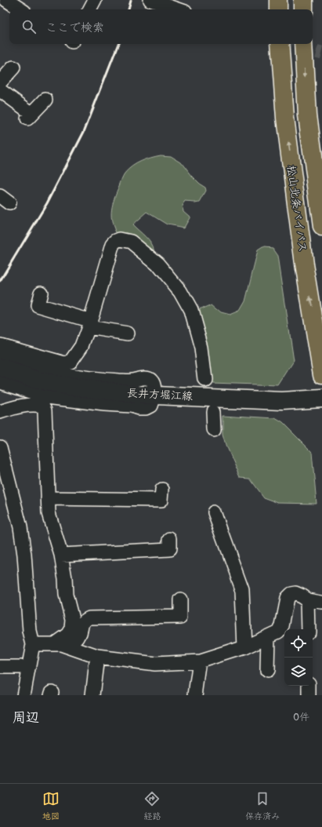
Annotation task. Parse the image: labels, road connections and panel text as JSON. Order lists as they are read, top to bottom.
{
  "streets": {
    "highway": ["松山北条バイパス"],
    "main road": ["長井方堀江線"]
  },
  "page": {
    "search": "ここで検索",
    "heading": ["周辺", "0件"],
    "nav": ["地図", "経路", "保存済み"]
  }
}
